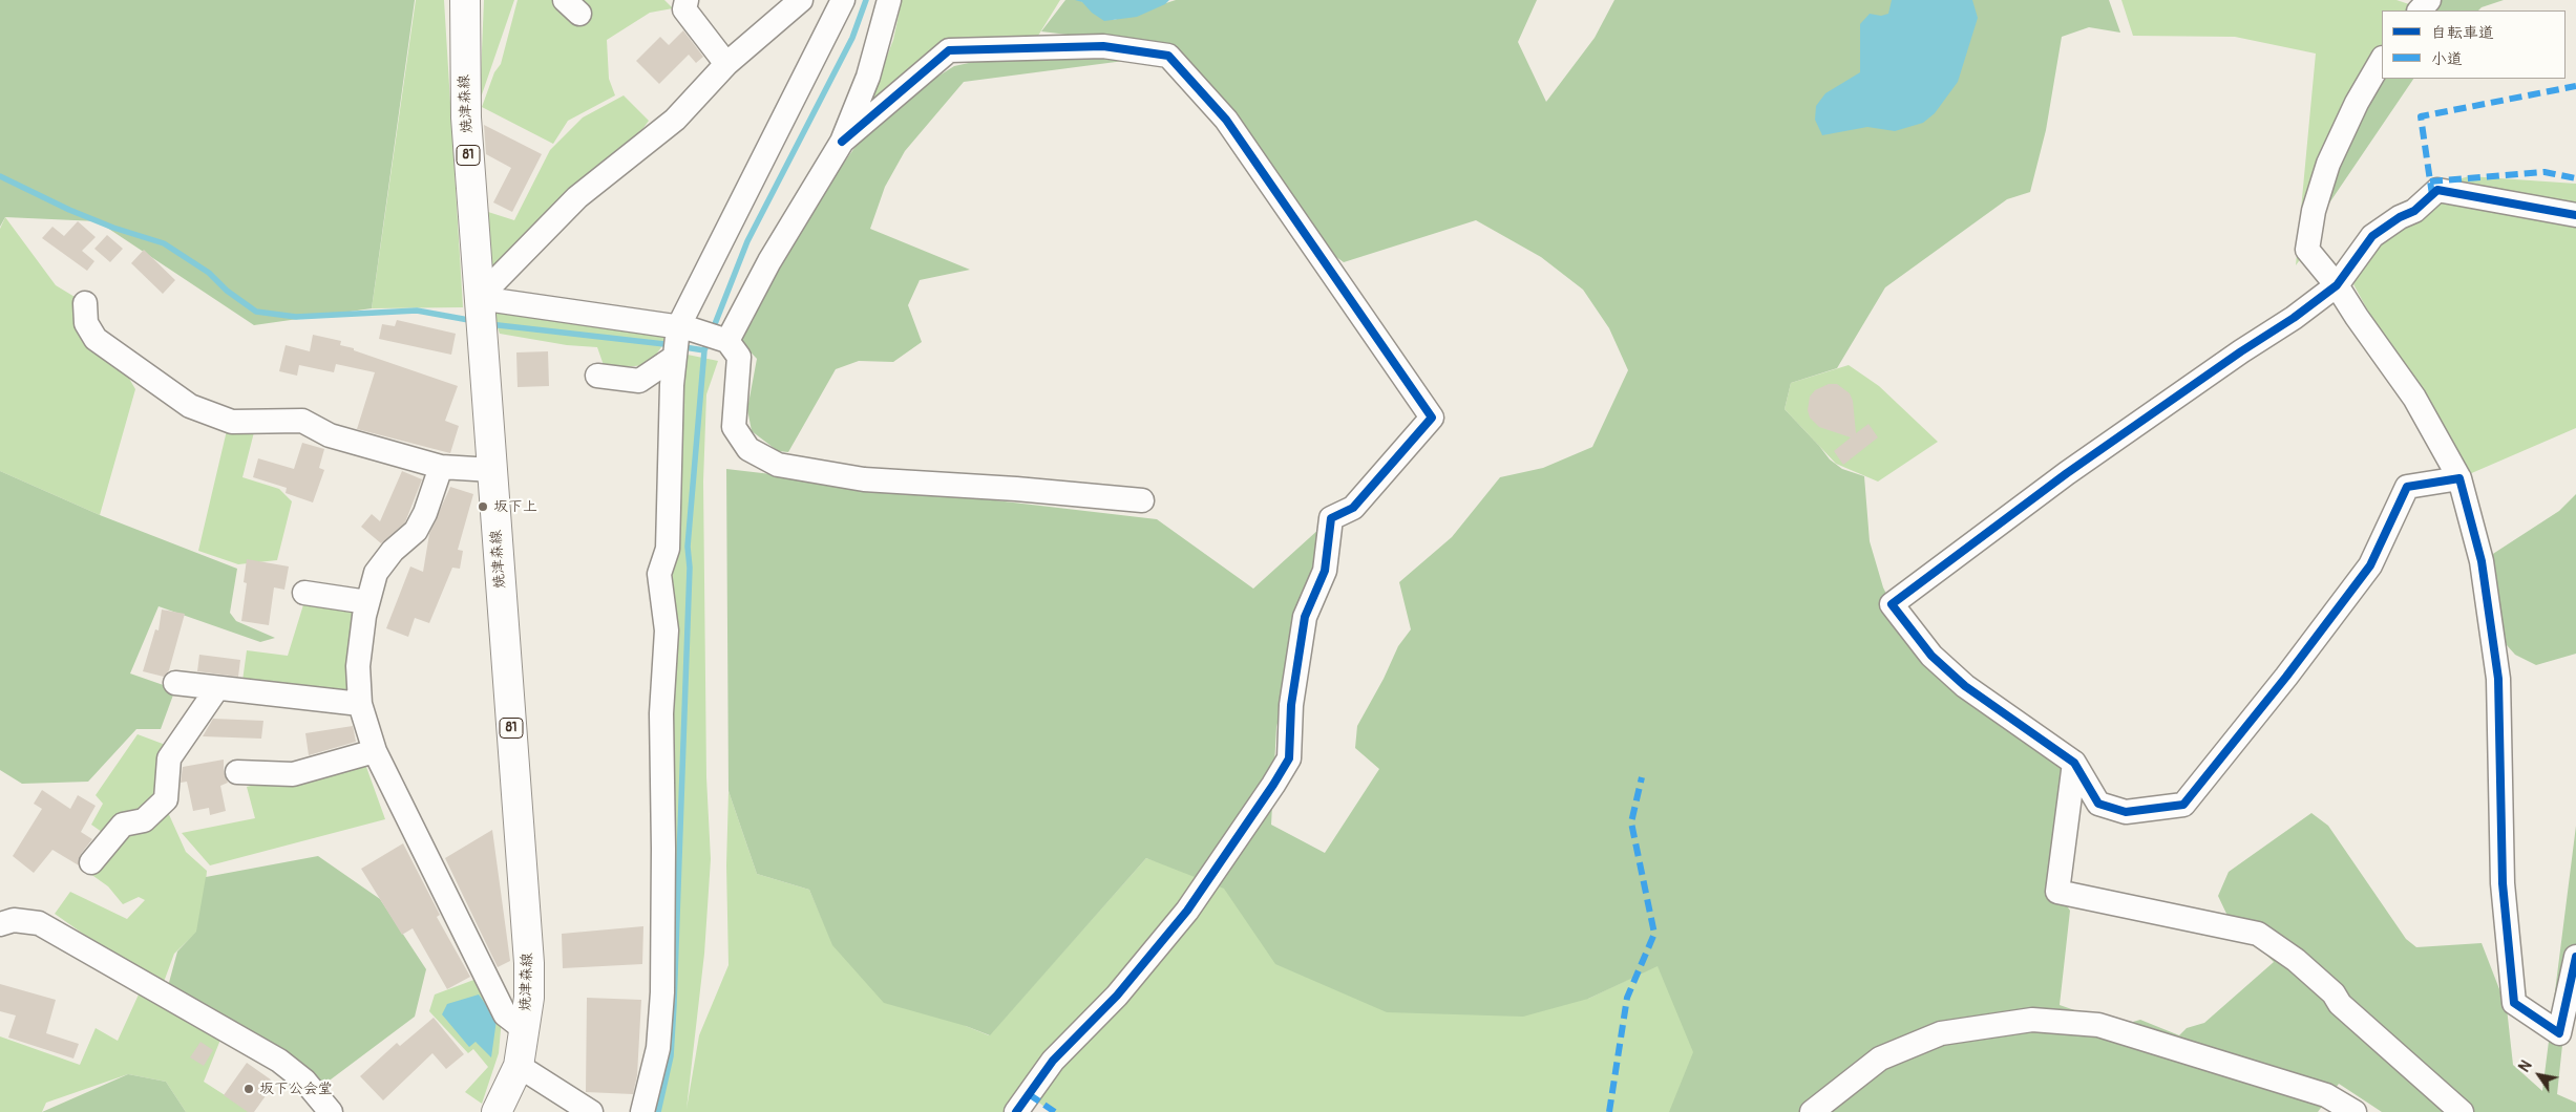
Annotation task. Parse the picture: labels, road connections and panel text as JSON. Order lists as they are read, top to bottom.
{
  "streets": {
    "main road": ["焼津森線", "81"]
  },
  "places": ["坂下上", "坂下公会堂"],
  "legend": ["自転車道", "小道"],
  "north": "top left"
}
